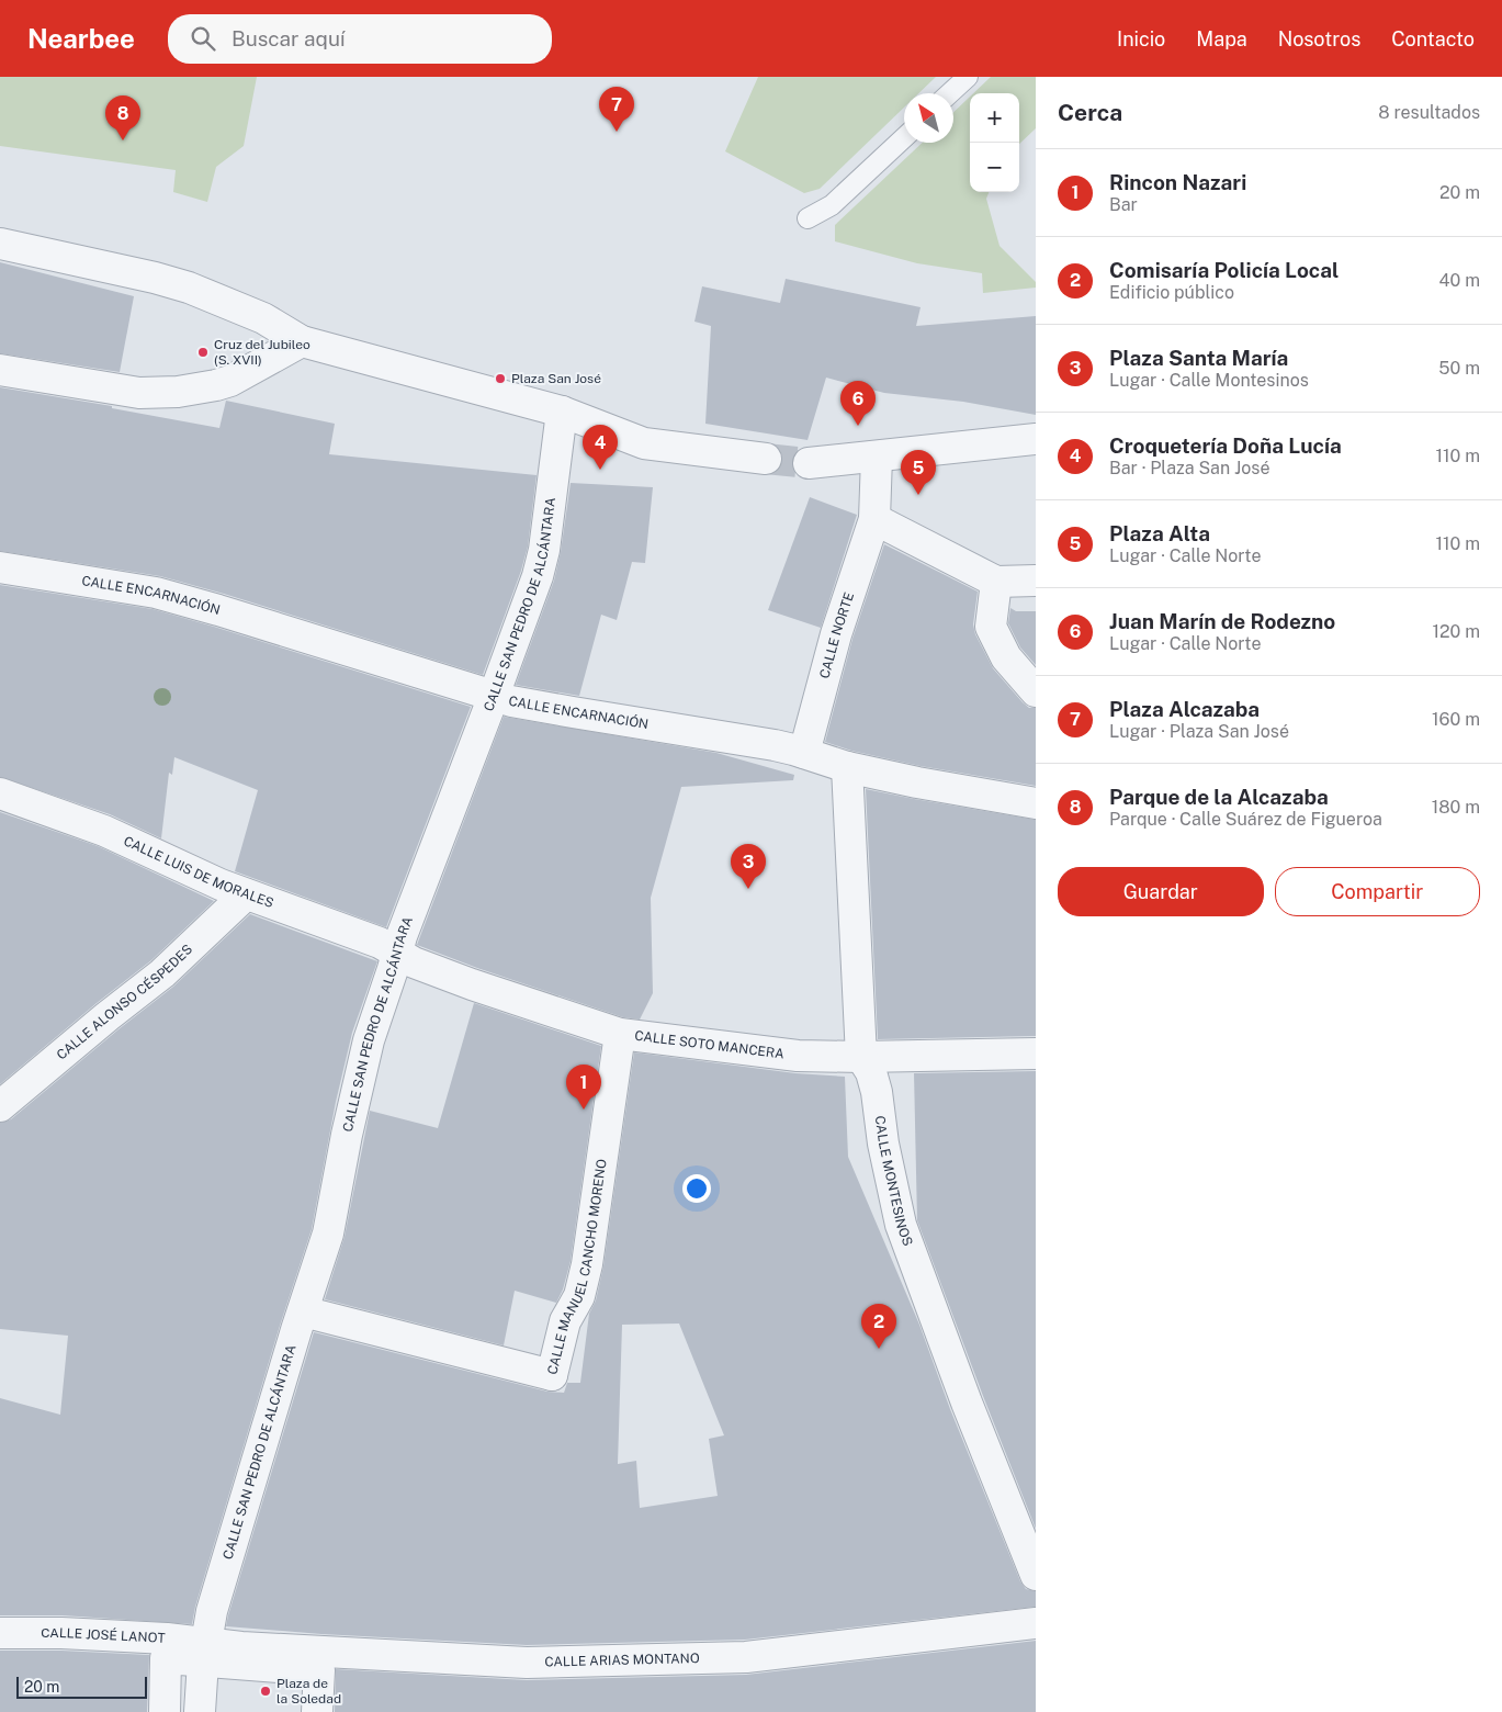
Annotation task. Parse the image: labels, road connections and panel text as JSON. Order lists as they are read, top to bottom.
{
  "streets": {
    "street": [
      "CALLE ENCARNACIÓN",
      "CALLE SAN PEDRO DE ALCÁNTARA",
      "CALLE NORTE",
      "CALLE LUIS DE MORALES",
      "CALLE ALONSO CÉSPEDES",
      "CALLE SOTO MANCERA",
      "CALLE MONTESINOS",
      "CALLE MANUEL CANCHO MORENO",
      "CALLE JOSÉ LANOT",
      "CALLE ARIAS MONTANO"
    ]
  },
  "crossings": [
    ["CALLE ENCARNACIÓN", "CALLE SAN PEDRO DE ALCÁNTARA"],
    ["CALLE ENCARNACIÓN", "CALLE NORTE"],
    ["CALLE ENCARNACIÓN", "CALLE MONTESINOS"],
    ["CALLE SAN PEDRO DE ALCÁNTARA", "CALLE LUIS DE MORALES"],
    ["CALLE SAN PEDRO DE ALCÁNTARA", "CALLE SOTO MANCERA"],
    ["CALLE SAN PEDRO DE ALCÁNTARA", "CALLE MANUEL CANCHO MORENO"],
    ["CALLE SAN PEDRO DE ALCÁNTARA", "CALLE JOSÉ LANOT"],
    ["CALLE SAN PEDRO DE ALCÁNTARA", "CALLE ARIAS MONTANO"],
    ["CALLE LUIS DE MORALES", "CALLE ALONSO CÉSPEDES"],
    ["CALLE LUIS DE MORALES", "CALLE SOTO MANCERA"],
    ["CALLE SOTO MANCERA", "CALLE MONTESINOS"],
    ["CALLE SOTO MANCERA", "CALLE MANUEL CANCHO MORENO"],
    ["CALLE JOSÉ LANOT", "CALLE ARIAS MONTANO"]
  ],
  "places": ["Cruz del Jubileo (S. XVII)", "Plaza San José", "Plaza de la Soledad"],
  "scale_bar": "20 m",
  "north": "top left",
  "page": {
    "header": "Nearbee",
    "search": "Buscar aquí",
    "nav": [
      "Inicio",
      "Mapa",
      "Nosotros",
      "Contacto"
    ],
    "heading": ["Cerca", "8 resultados"],
    "pins": [
      "7",
      "8",
      "6",
      "4",
      "5",
      "3",
      "1",
      "2"
    ],
    "map_buttons": ["+", "−"],
    "list": [
      {
        "mark": "1",
        "name": "Rincon Nazari",
        "note": "Bar",
        "value": "20 m"
      },
      {
        "mark": "2",
        "name": "Comisaría Policía Local",
        "note": "Edificio público",
        "value": "40 m"
      },
      {
        "mark": "3",
        "name": "Plaza Santa María",
        "note": "Lugar · Calle Montesinos",
        "value": "50 m"
      },
      {
        "mark": "4",
        "name": "Croquetería Doña Lucía",
        "note": "Bar · Plaza San José",
        "value": "110 m"
      },
      {
        "mark": "5",
        "name": "Plaza Alta",
        "note": "Lugar · Calle Norte",
        "value": "110 m"
      },
      {
        "mark": "6",
        "name": "Juan Marín de Rodezno",
        "note": "Lugar · Calle Norte",
        "value": "120 m"
      },
      {
        "mark": "7",
        "name": "Plaza Alcazaba",
        "note": "Lugar · Plaza San José",
        "value": "160 m"
      },
      {
        "mark": "8",
        "name": "Parque de la Alcazaba",
        "note": "Parque · Calle Suárez de Figueroa",
        "value": "180 m"
      }
    ],
    "buttons": ["Guardar", "Compartir"],
    "scale": "20 m"
  }
}
